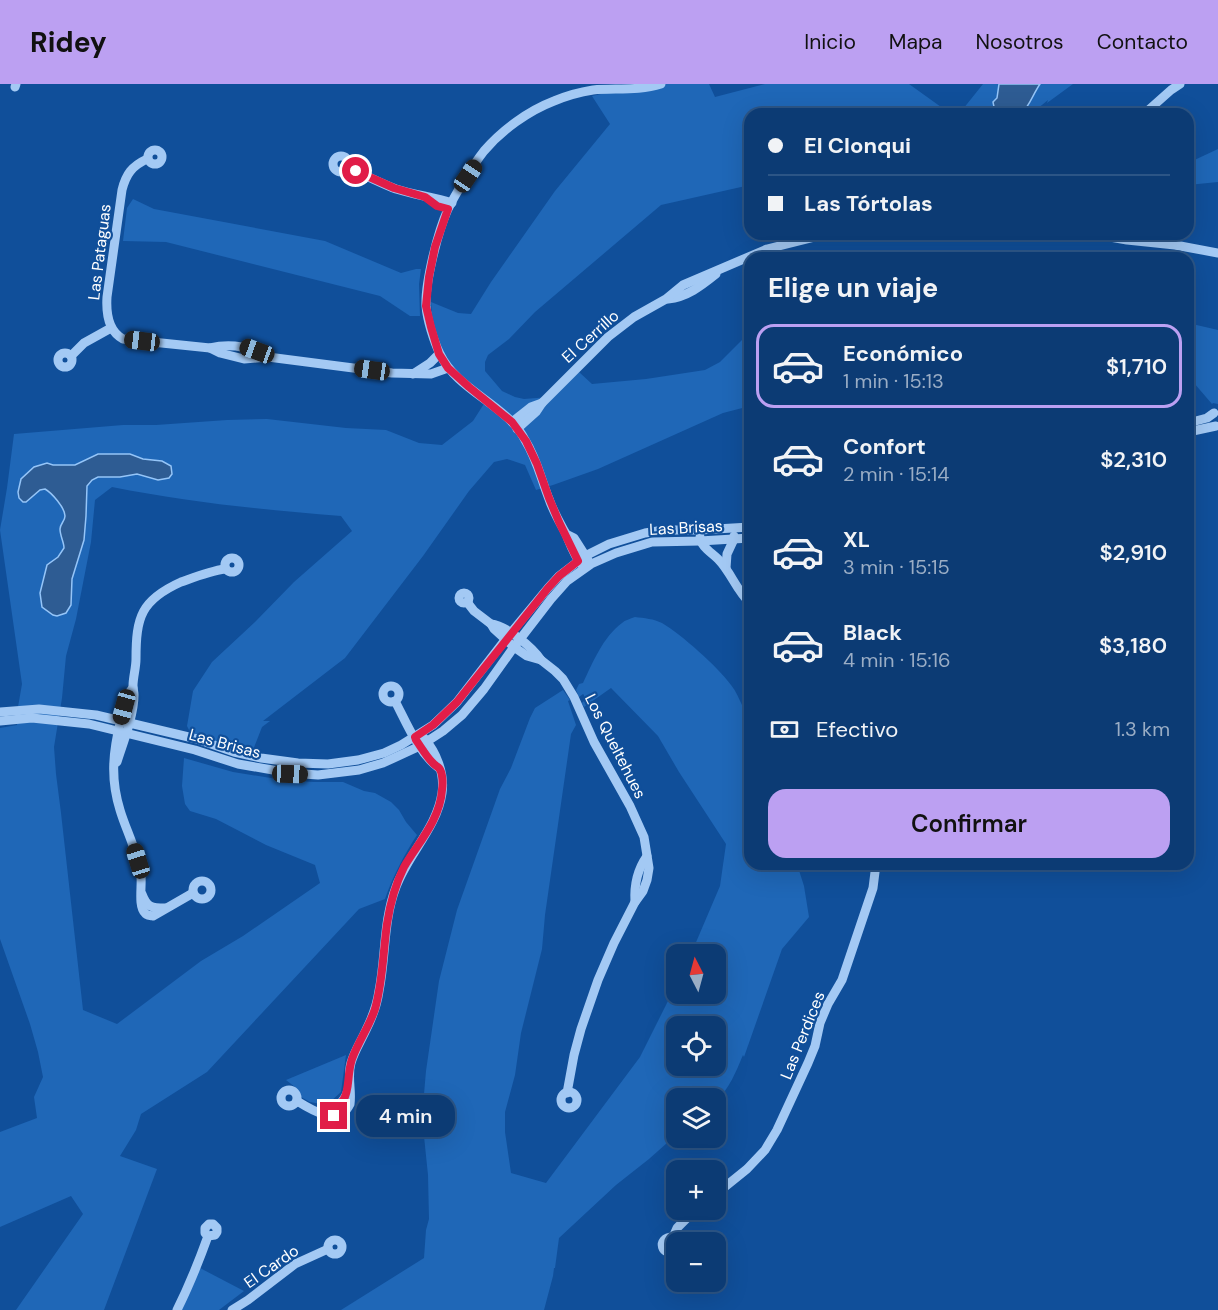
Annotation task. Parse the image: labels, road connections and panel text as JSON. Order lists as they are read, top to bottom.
{
  "streets": {
    "street": [
      "Las Pataguas",
      "El Cerrillo",
      "Las Brisas",
      "Los Queltehues",
      "Las Perdices",
      "El Cardo"
    ]
  },
  "crossings": [
    ["Las Brisas", "Los Queltehues"]
  ],
  "north": "top",
  "page": {
    "header": "Ridey",
    "nav": [
      "Inicio",
      "Mapa",
      "Nosotros",
      "Contacto"
    ],
    "banner": ["El Clonqui", "Las Tórtolas"],
    "heading": "Elige un viaje",
    "list": [
      {
        "name": "Económico",
        "note": "1 min · 15:13",
        "value": "$1,710"
      },
      {
        "name": "Confort",
        "note": "2 min · 15:14",
        "value": "$2,310"
      },
      {
        "name": "XL",
        "note": "3 min · 15:15",
        "value": "$2,910"
      },
      {
        "name": "Black",
        "note": "4 min · 15:16",
        "value": "$3,180"
      }
    ],
    "pay": ["Efectivo", "1.3 km"],
    "buttons": "Confirmar",
    "map_buttons": ["+", "−"],
    "bubble": "4 min"
  }
}
